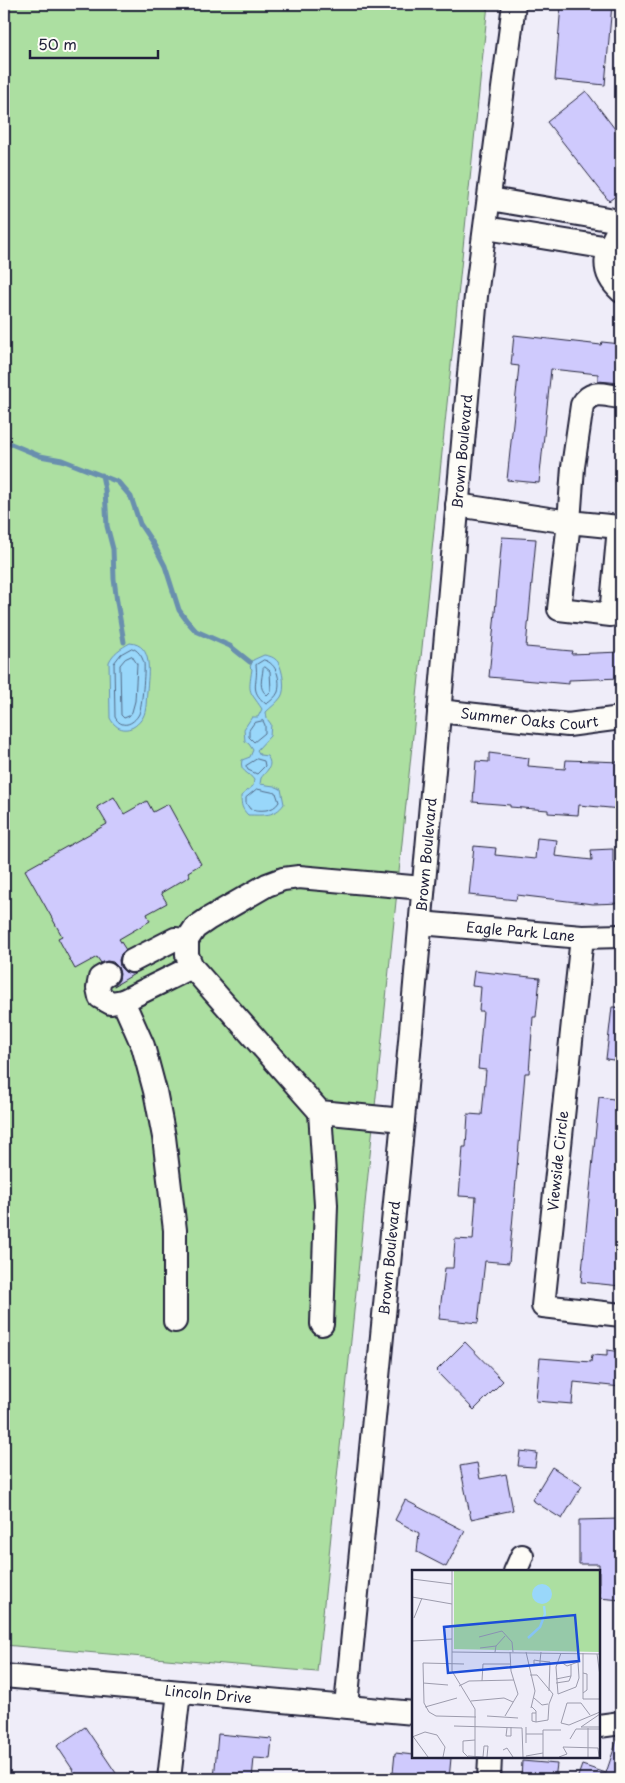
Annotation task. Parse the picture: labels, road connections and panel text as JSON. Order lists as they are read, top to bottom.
{
  "streets": {
    "street": [
      "Brown Boulevard",
      "Summer Oaks Court",
      "Eagle Park Lane",
      "Viewside Circle",
      "Lincoln Drive"
    ]
  },
  "crossings": [
    ["Brown Boulevard", "Summer Oaks Court"],
    ["Brown Boulevard", "Eagle Park Lane"],
    ["Brown Boulevard", "Lincoln Drive"],
    ["Eagle Park Lane", "Viewside Circle"]
  ],
  "scale_bar": "50 m"
}
